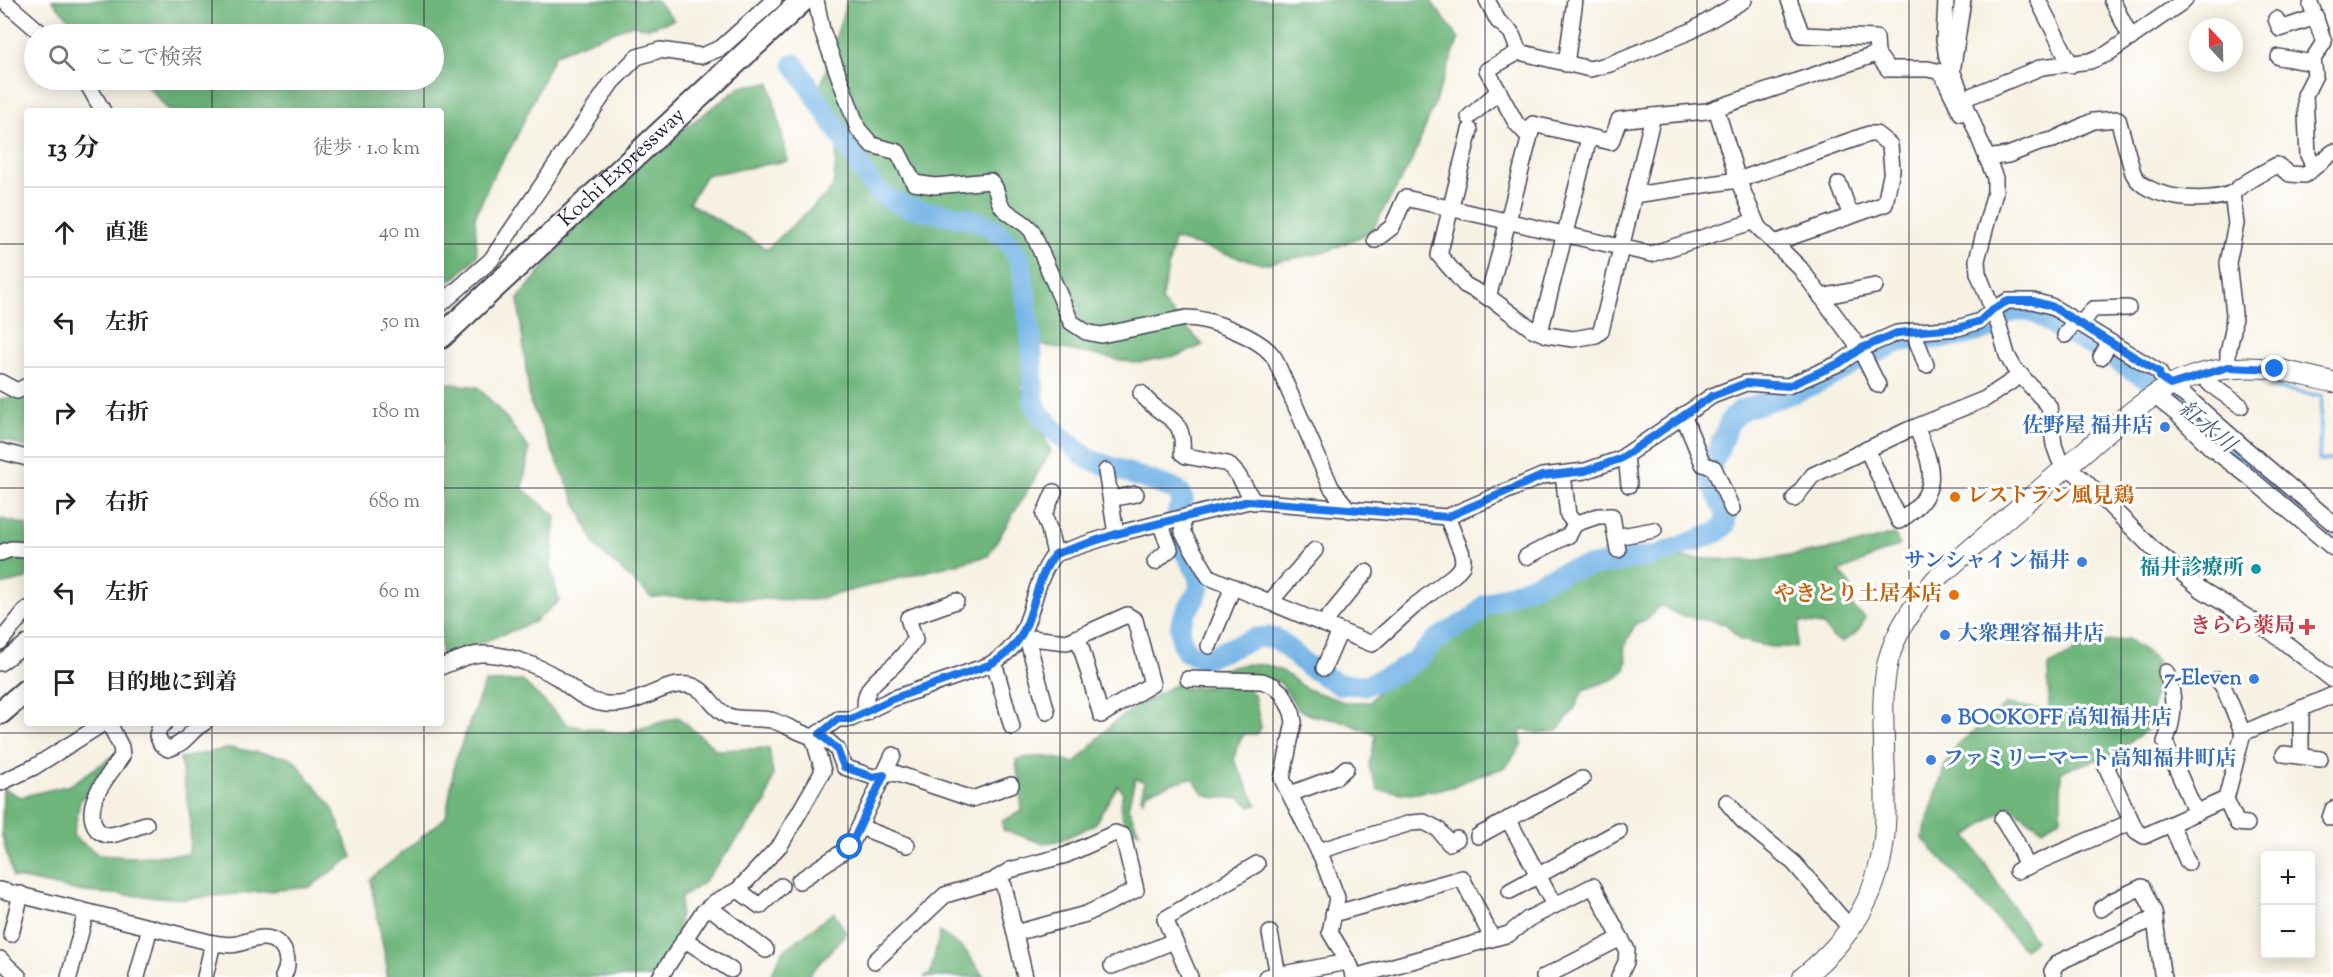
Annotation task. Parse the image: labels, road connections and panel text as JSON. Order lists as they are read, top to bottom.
{
  "streets": {
    "highway": ["Kochi Expressway"]
  },
  "water": ["紅水川"],
  "places": {
    "other": [
      "佐野屋 福井店",
      "レストラン風見鶏",
      "サンシャイン福井",
      "福井診療所",
      "やきとり土居本店",
      "大衆理容福井店",
      "7-Eleven",
      "BOOKOFF 高知福井店",
      "ファミリーマート高知福井町店"
    ],
    "health": ["きらら薬局"]
  },
  "north": "top",
  "page": {
    "search": "ここで検索",
    "heading": ["13 分", "徒歩 · 1.0 km"],
    "list": [
      ["直進", "40 m"],
      ["左折", "50 m"],
      ["右折", "180 m"],
      ["右折", "680 m"],
      ["左折", "60 m"],
      "目的地に到着"
    ],
    "map_buttons": ["+", "−"]
  }
}
